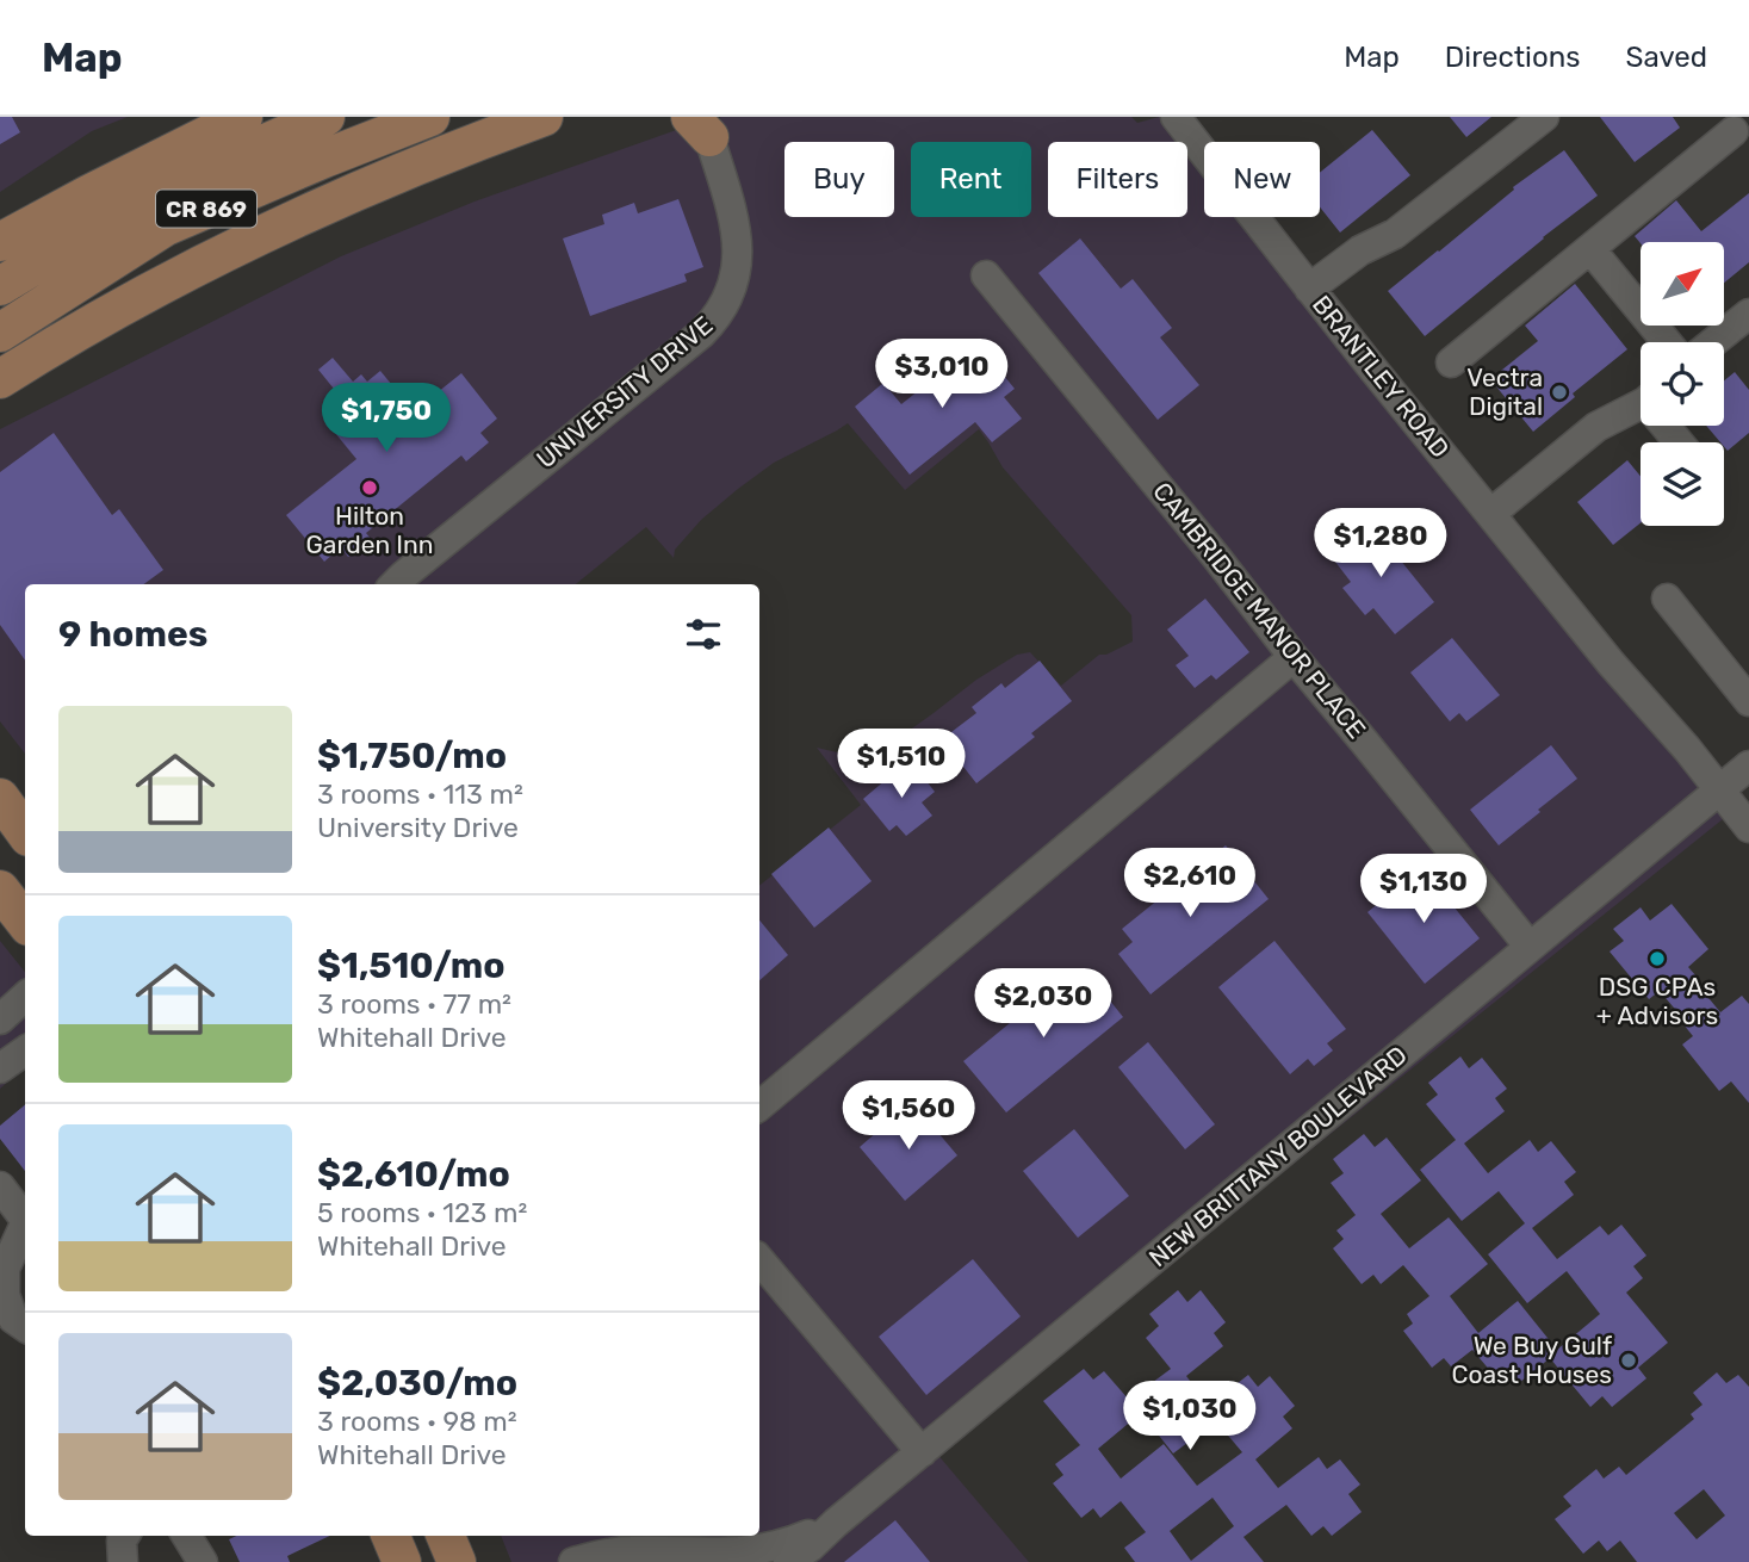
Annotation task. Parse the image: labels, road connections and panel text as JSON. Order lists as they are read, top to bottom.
{
  "streets": {
    "main road": ["CR 869"],
    "street": [
      "BRANTLEY ROAD",
      "UNIVERSITY DRIVE",
      "CAMBRIDGE MANOR PLACE",
      "NEW BRITTANY BOULEVARD"
    ]
  },
  "crossings": [
    ["BRANTLEY ROAD", "NEW BRITTANY BOULEVARD"],
    ["CAMBRIDGE MANOR PLACE", "NEW BRITTANY BOULEVARD"]
  ],
  "places": [
    "Vectra Digital",
    "Hilton Garden Inn",
    "DSG CPAs + Advisors",
    "We Buy Gulf Coast Houses"
  ],
  "north": "top right",
  "page": {
    "header": "Map",
    "nav": ["Map", "Directions", "Saved"],
    "chip": [
      "Buy",
      "Rent",
      "Filters",
      "New"
    ],
    "price": [
      "$3,010",
      "$1,750",
      "$1,280",
      "$1,510",
      "$2,610",
      "$1,130",
      "$2,030",
      "$1,560",
      "$1,030"
    ],
    "heading": "9 homes",
    "list": [
      {
        "name": "$1,750/mo",
        "note": "3 rooms · 113 m² · University Drive"
      },
      {
        "name": "$1,510/mo",
        "note": "3 rooms · 77 m² · Whitehall Drive"
      },
      {
        "name": "$2,610/mo",
        "note": "5 rooms · 123 m² · Whitehall Drive"
      },
      {
        "name": "$2,030/mo",
        "note": "3 rooms · 98 m² · Whitehall Drive"
      }
    ]
  }
}
